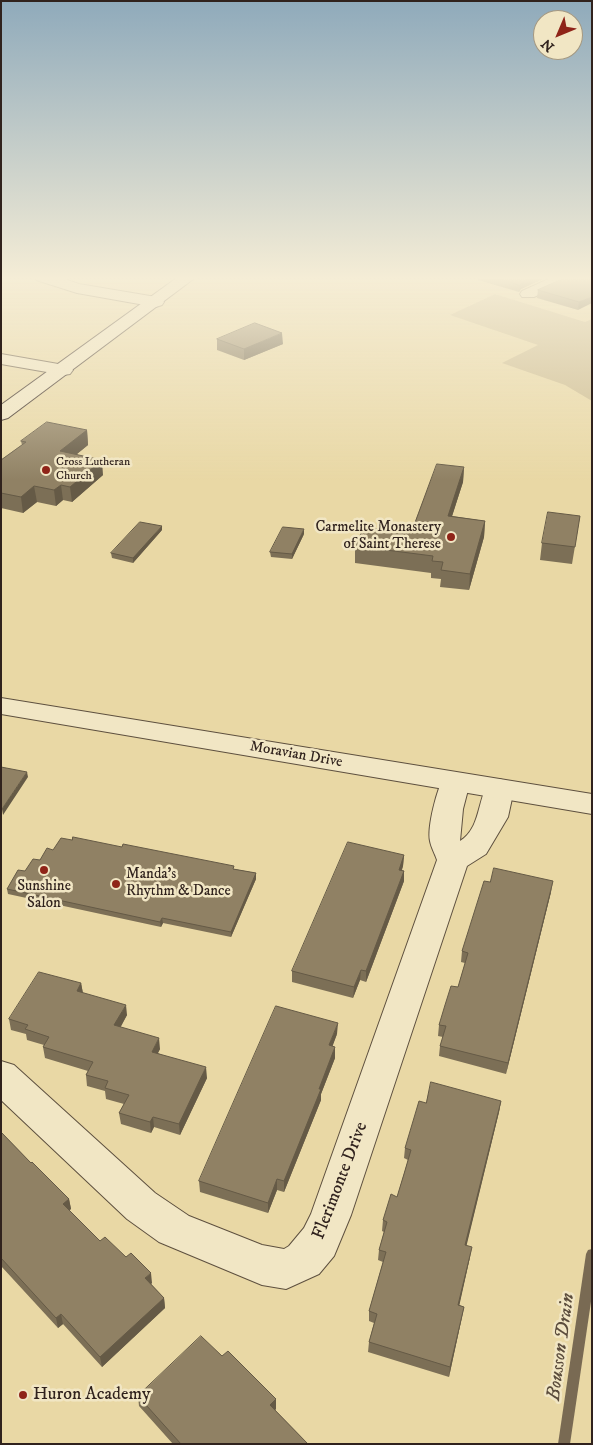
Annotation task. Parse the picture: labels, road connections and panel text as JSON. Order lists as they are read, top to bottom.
{
  "streets": {
    "street": ["Moravian Drive", "Flerimonte Drive"]
  },
  "water": ["Bousson Drain"],
  "places": [
    "Cross Lutheran Church",
    "Carmelite Monastery of Saint Therese",
    "Sunshine Salon",
    "Manda's Rhythm & Dance",
    "Huron Academy"
  ],
  "north": "bottom left"
}
